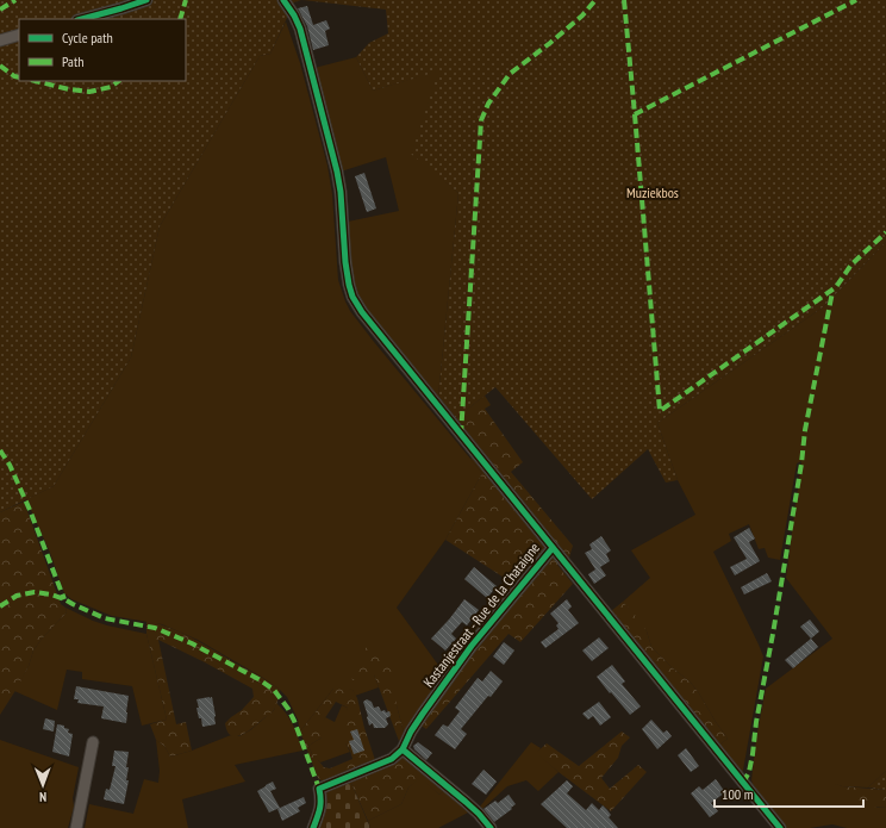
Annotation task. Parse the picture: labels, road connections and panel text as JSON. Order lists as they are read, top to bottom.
{
  "streets": {
    "street": ["Kastanjestraat - Rue de la Chataigne"]
  },
  "parks": ["Muziekbos"],
  "legend": ["Cycle path", "Path"],
  "scale_bar": "100 m",
  "north": "bottom"
}
